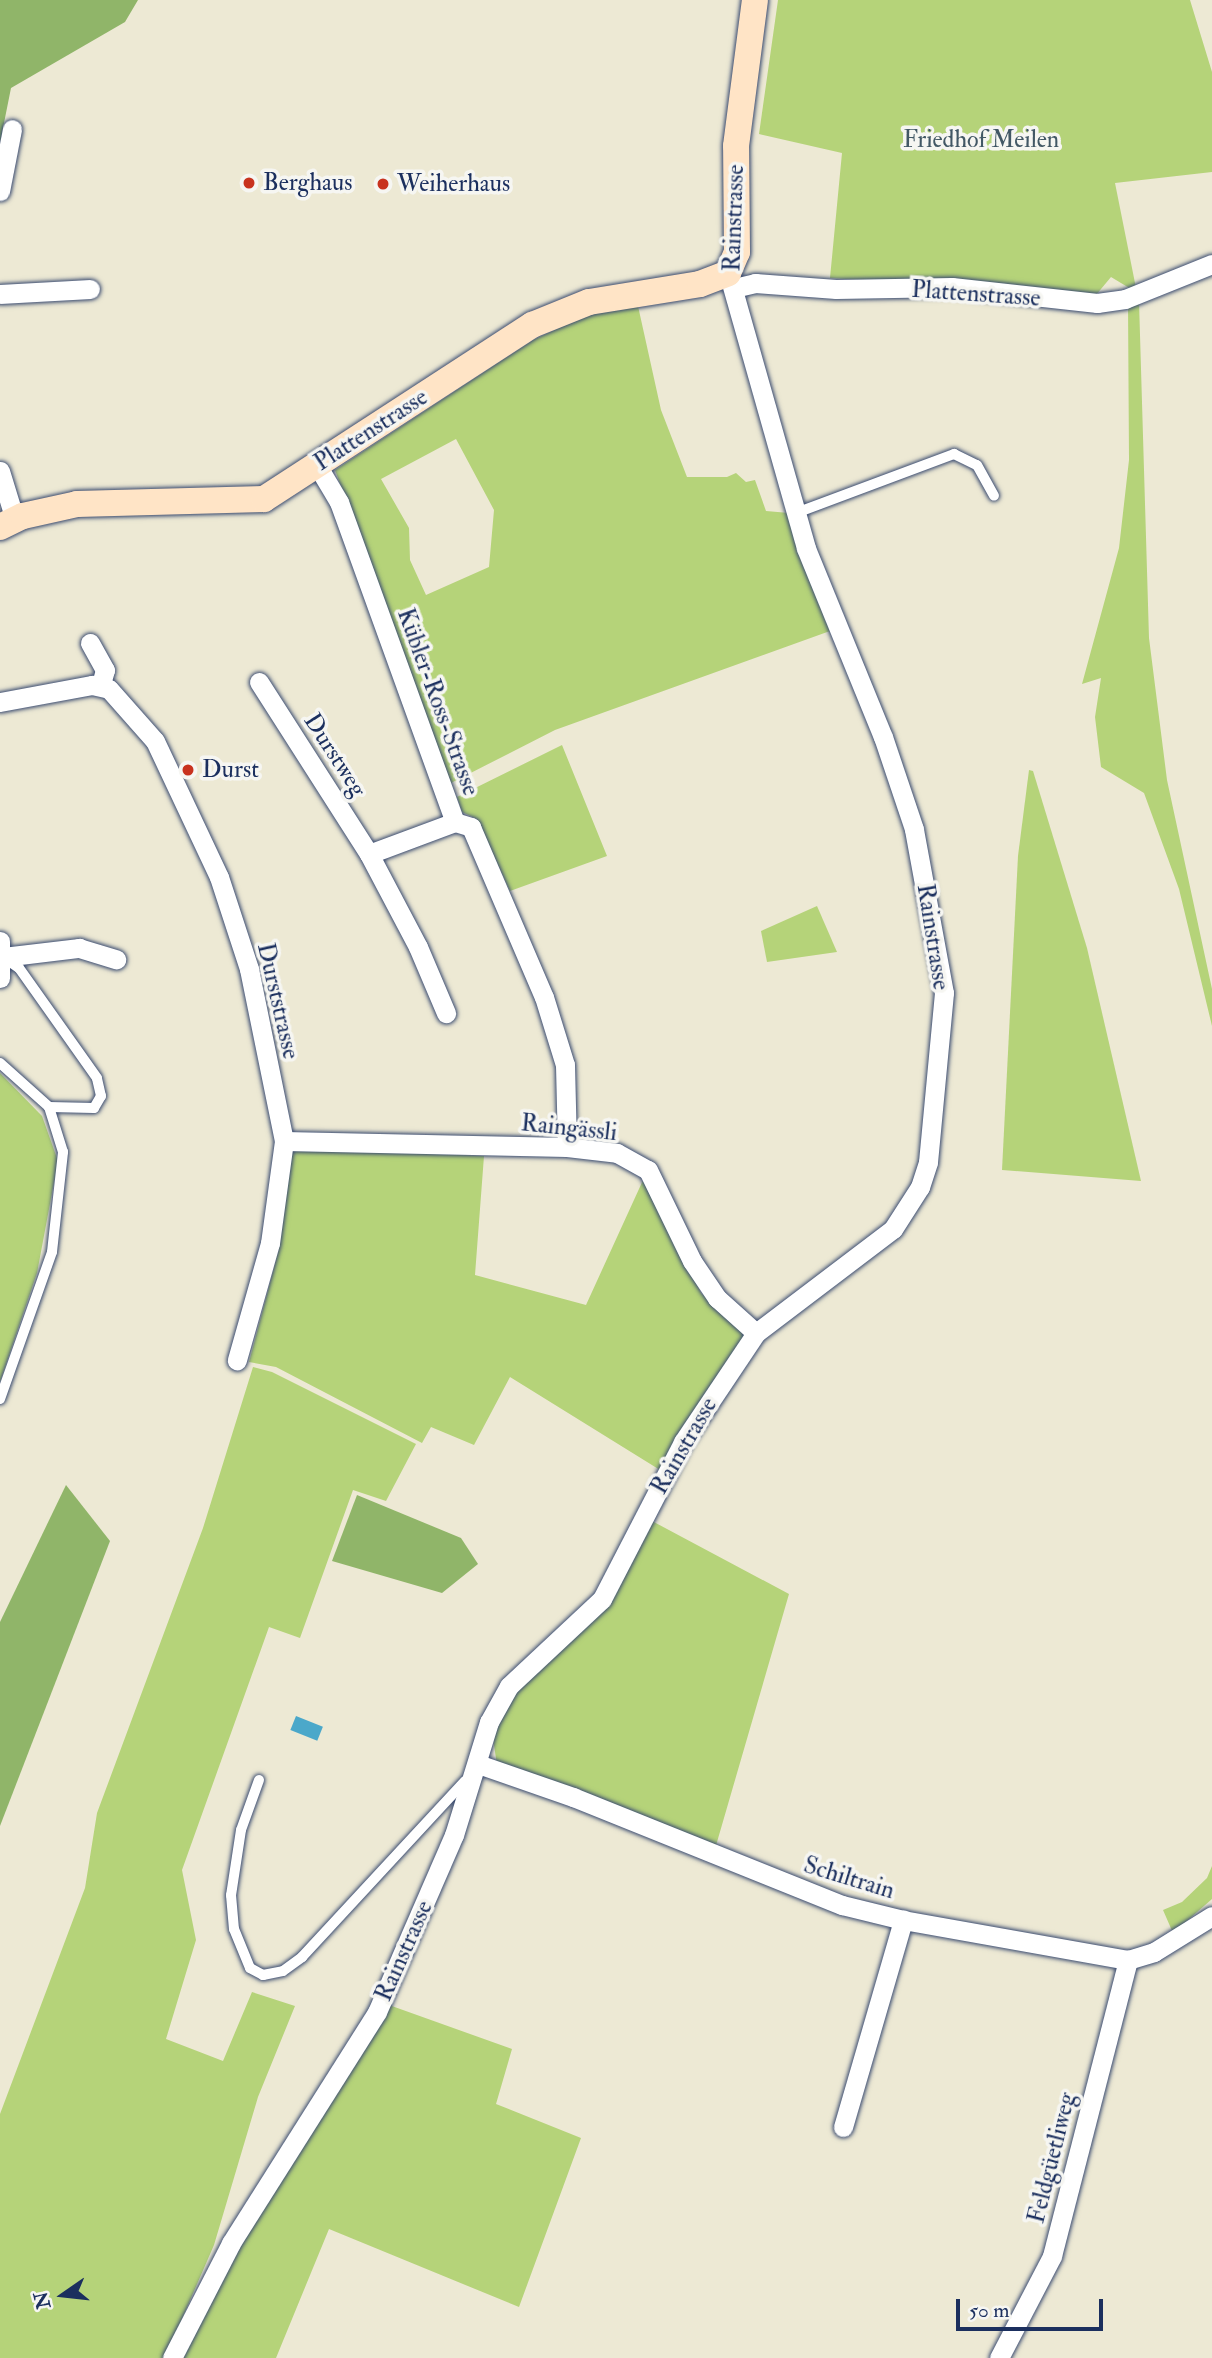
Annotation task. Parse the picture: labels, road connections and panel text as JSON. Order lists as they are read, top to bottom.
{
  "streets": {
    "street": [
      "Rainstrasse",
      "Plattenstrasse",
      "Kübler-Ross-Strasse",
      "Durstweg",
      "Durststrasse",
      "Raingässli",
      "Schiltrain",
      "Feldgüetliweg"
    ]
  },
  "crossings": [
    ["Rainstrasse", "Plattenstrasse"],
    ["Rainstrasse", "Raingässli"],
    ["Rainstrasse", "Schiltrain"],
    ["Plattenstrasse", "Kübler-Ross-Strasse"],
    ["Kübler-Ross-Strasse", "Raingässli"],
    ["Durststrasse", "Raingässli"],
    ["Schiltrain", "Feldgüetliweg"]
  ],
  "parks": ["Friedhof Meilen"],
  "places": ["Berghaus", "Weiherhaus", "Durst"],
  "scale_bar": "50 m",
  "north": "left"
}
